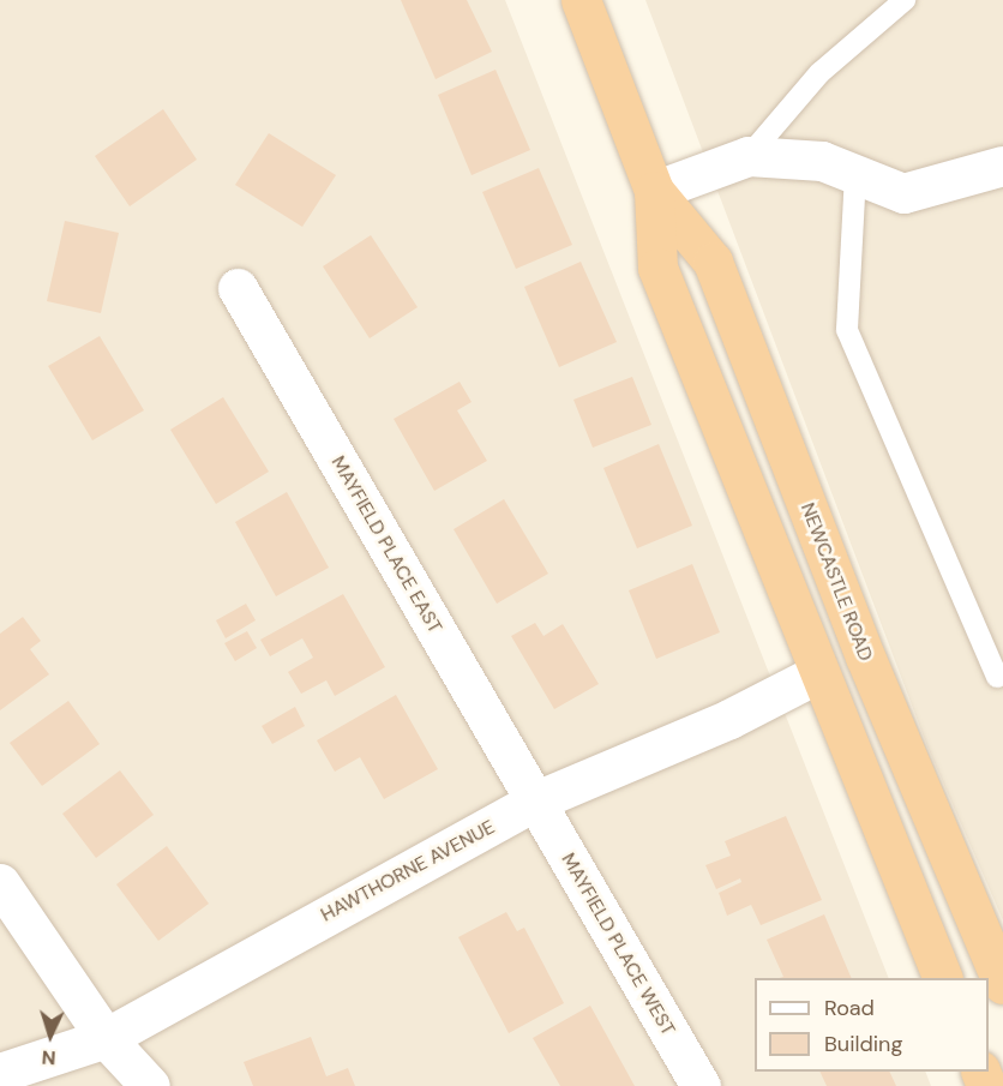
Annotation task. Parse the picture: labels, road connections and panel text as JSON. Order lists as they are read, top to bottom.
{
  "streets": {
    "highway": ["NEWCASTLE ROAD"],
    "street": ["MAYFIELD PLACE EAST", "HAWTHORNE AVENUE", "MAYFIELD PLACE WEST"]
  },
  "crossings": [
    ["MAYFIELD PLACE EAST", "HAWTHORNE AVENUE"],
    ["MAYFIELD PLACE EAST", "MAYFIELD PLACE WEST"],
    ["NEWCASTLE ROAD", "HAWTHORNE AVENUE"],
    ["HAWTHORNE AVENUE", "MAYFIELD PLACE WEST"]
  ],
  "legend": ["Road", "Building"],
  "north": "bottom"
}
